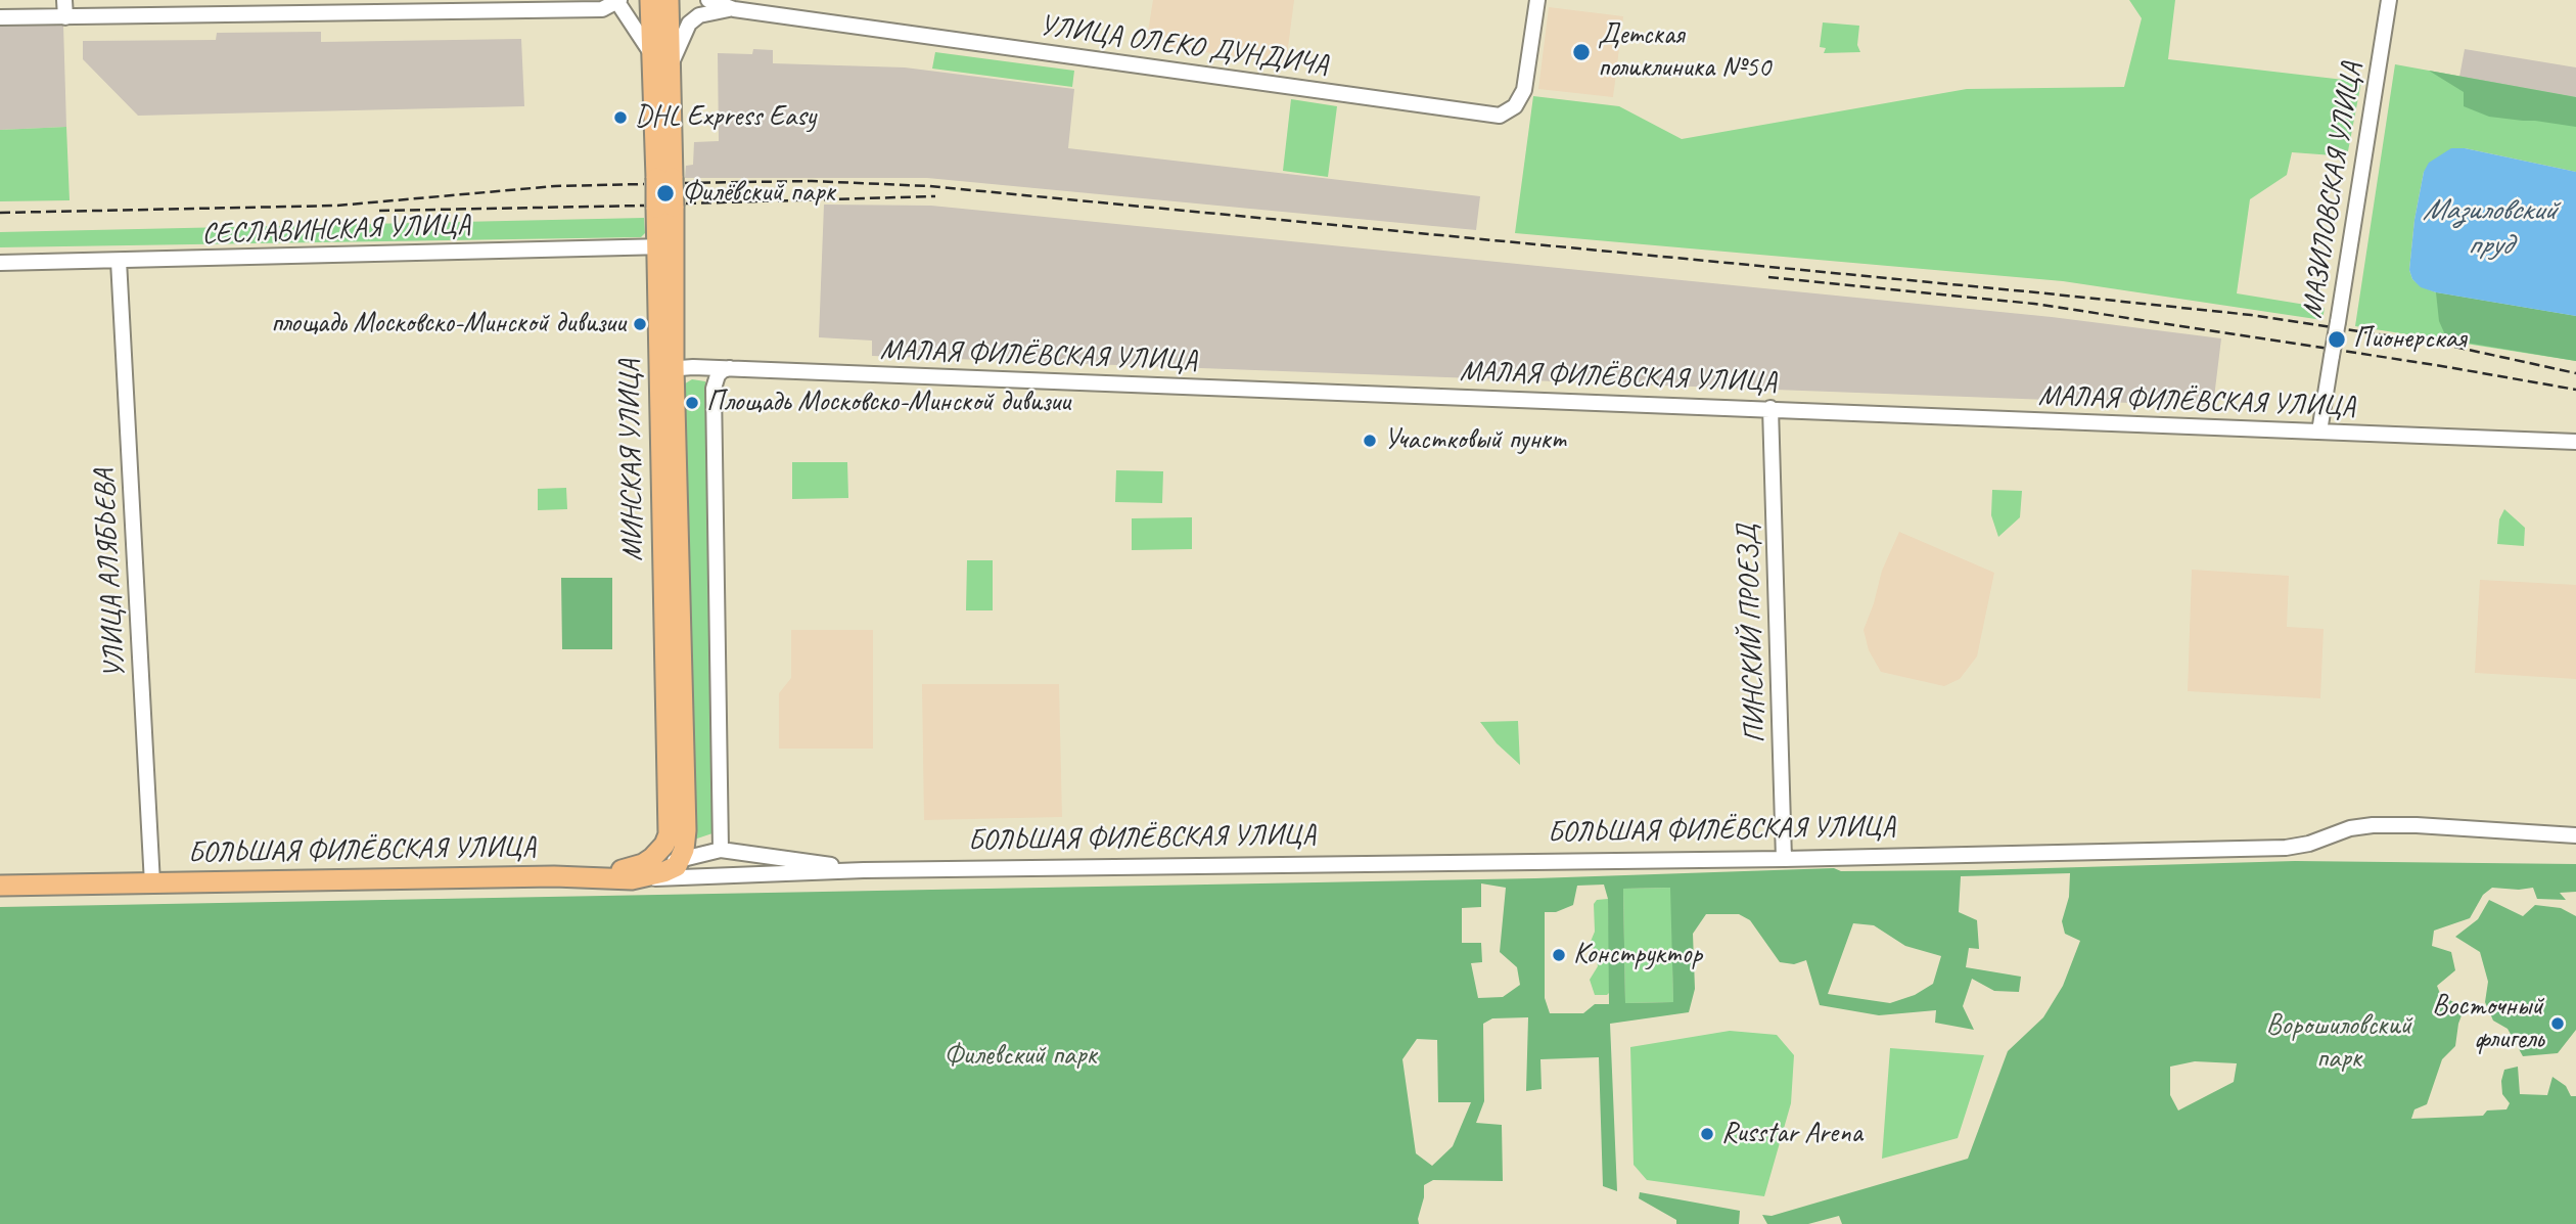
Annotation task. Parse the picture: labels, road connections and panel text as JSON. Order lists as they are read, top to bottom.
{
  "streets": {
    "main road": ["МИНСКАЯ УЛИЦА", "БОЛЬШАЯ ФИЛЁВСКАЯ УЛИЦА"],
    "street": [
      "УЛИЦА ОЛЕКО ДУНДИЧА",
      "МАЗИЛОВСКАЯ УЛИЦА",
      "СЕСЛАВИНСКАЯ УЛИЦА",
      "МАЛАЯ ФИЛЁВСКАЯ УЛИЦА",
      "УЛИЦА АЛЯБЬЕВА",
      "ПИНСКИЙ ПРОЕЗД"
    ]
  },
  "crossings": [
    ["УЛИЦА ОЛЕКО ДУНДИЧА", "МИНСКАЯ УЛИЦА"],
    ["МАЗИЛОВСКАЯ УЛИЦА", "МАЛАЯ ФИЛЁВСКАЯ УЛИЦА"],
    ["СЕСЛАВИНСКАЯ УЛИЦА", "МИНСКАЯ УЛИЦА"],
    ["СЕСЛАВИНСКАЯ УЛИЦА", "УЛИЦА АЛЯБЬЕВА"],
    ["МАЛАЯ ФИЛЁВСКАЯ УЛИЦА", "МИНСКАЯ УЛИЦА"],
    ["МАЛАЯ ФИЛЁВСКАЯ УЛИЦА", "ПИНСКИЙ ПРОЕЗД"],
    ["МИНСКАЯ УЛИЦА", "БОЛЬШАЯ ФИЛЁВСКАЯ УЛИЦА"],
    ["УЛИЦА АЛЯБЬЕВА", "БОЛЬШАЯ ФИЛЁВСКАЯ УЛИЦА"],
    ["ПИНСКИЙ ПРОЕЗД", "БОЛЬШАЯ ФИЛЁВСКАЯ УЛИЦА"]
  ],
  "water": ["Мазиловский пруд"],
  "parks": ["Ворошиловский парк", "Филевский парк"],
  "places": [
    "Детская поликлиника №50",
    "DHL Express Easy",
    "Филёвский парк",
    "площадь Московско-Минской дивизии",
    "Пионерская",
    "Площадь Московско-Минской дивизии",
    "Участковый пункт",
    "Конструктор",
    "Восточный флигель",
    "Russtar Arena"
  ]
}
